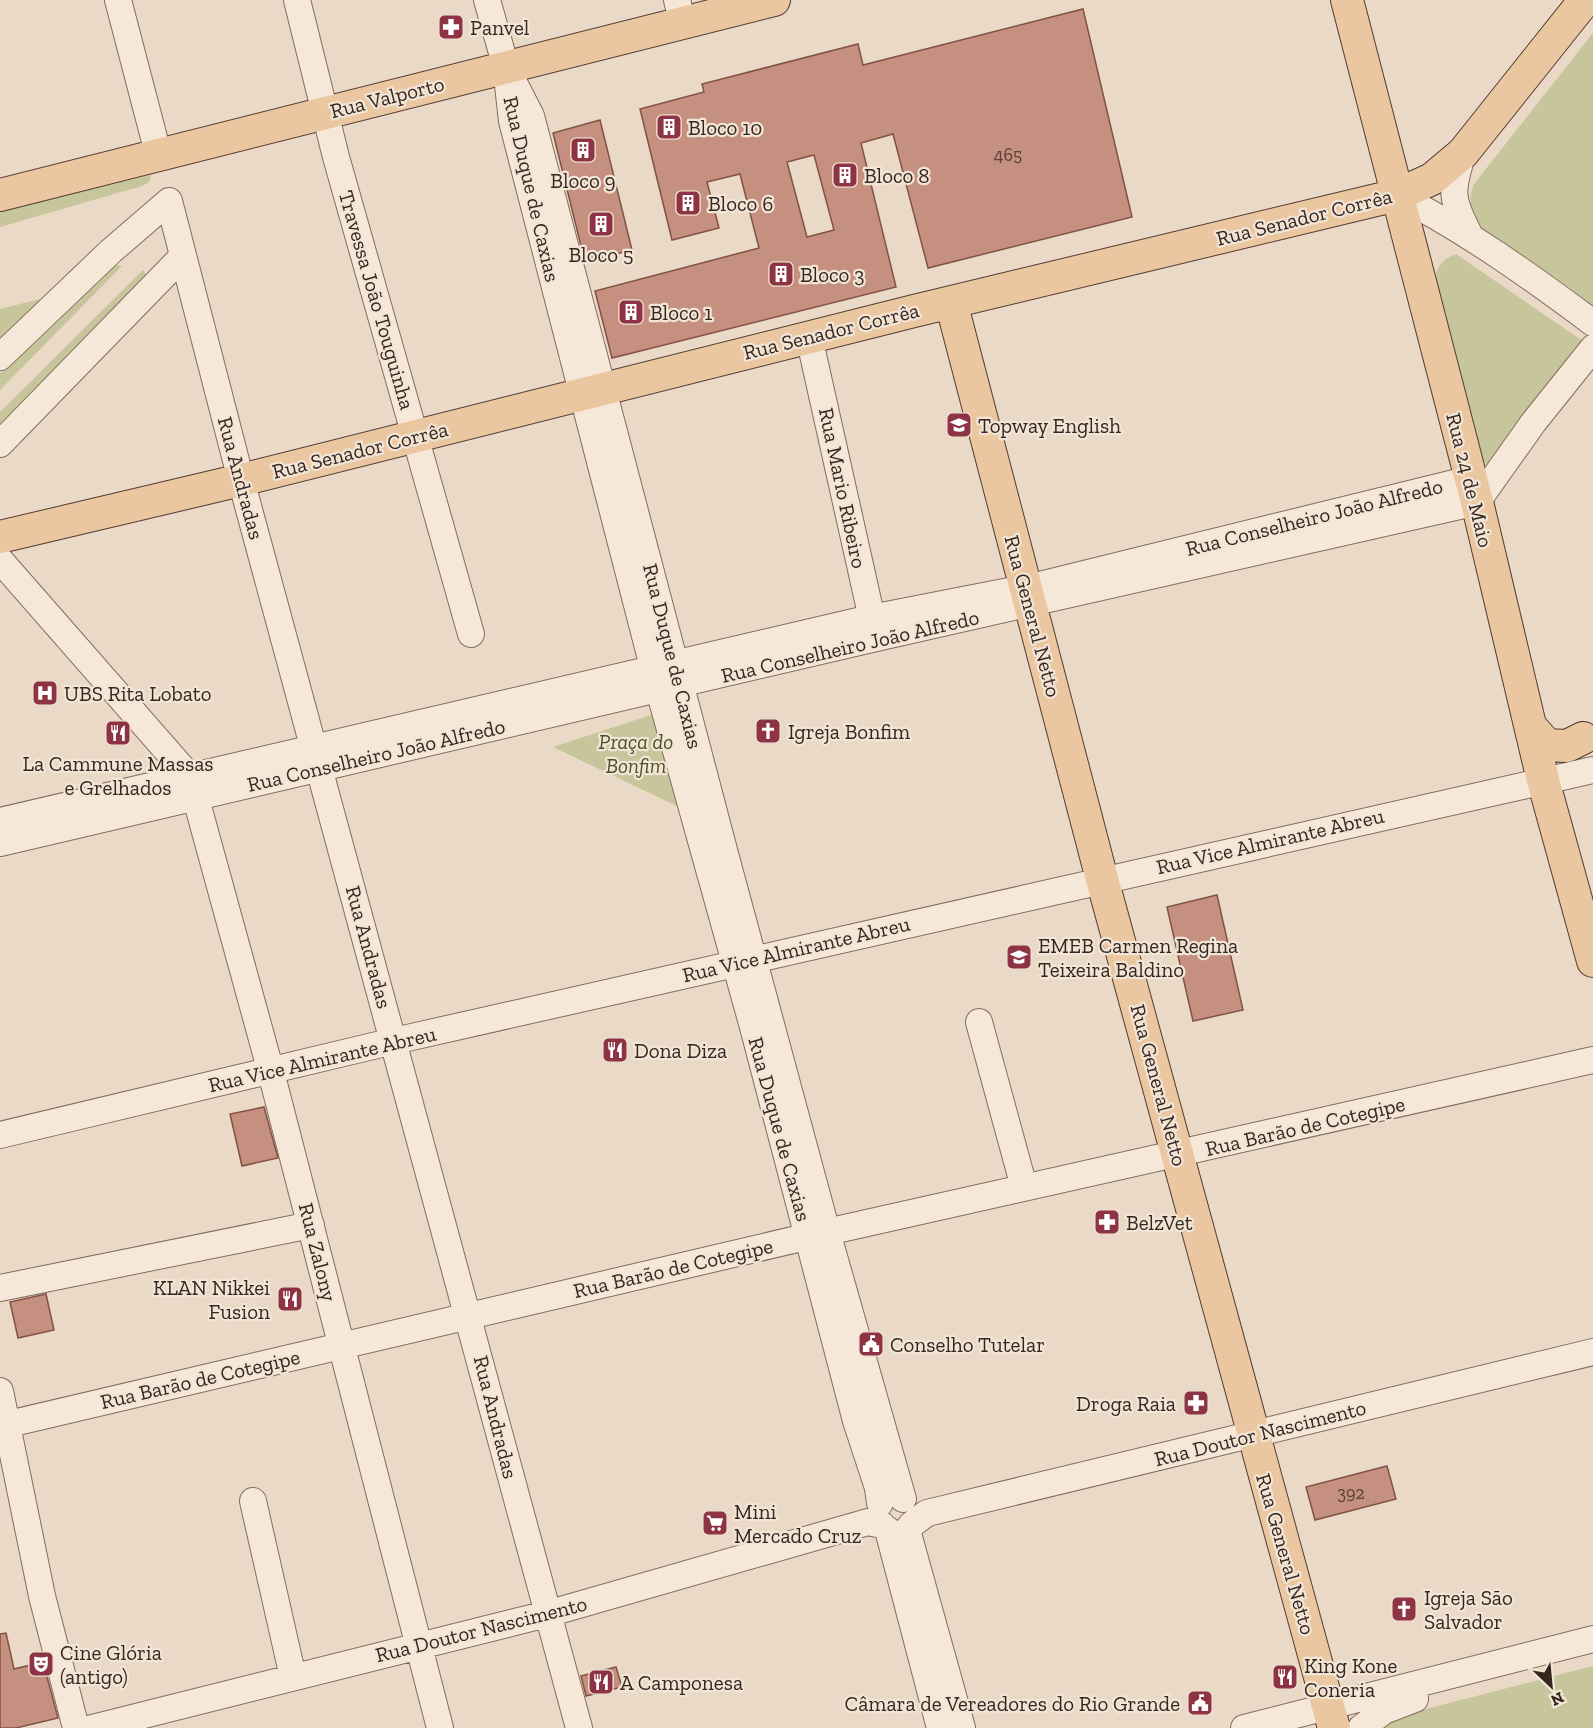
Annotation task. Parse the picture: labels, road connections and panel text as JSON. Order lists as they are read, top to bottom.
{
  "streets": {
    "main road": [
      "Rua Valporto",
      "Rua Senador Corrêa",
      "Rua 24 de Maio",
      "Rua General Netto"
    ],
    "street": [
      "Rua Duque de Caxias",
      "Travessa João Touguinha",
      "Rua Andradas",
      "Rua Mario Ribeiro",
      "Rua Conselheiro João Alfredo",
      "Rua Vice Almirante Abreu",
      "Rua Barão de Cotegipe",
      "Rua Zalony",
      "Rua Doutor Nascimento"
    ]
  },
  "crossings": [
    ["Rua Valporto", "Rua Duque de Caxias"],
    ["Rua Valporto", "Travessa João Touguinha"],
    ["Rua Duque de Caxias", "Rua Senador Corrêa"],
    ["Rua Duque de Caxias", "Rua Conselheiro João Alfredo"],
    ["Rua Duque de Caxias", "Rua Vice Almirante Abreu"],
    ["Rua Duque de Caxias", "Rua Barão de Cotegipe"],
    ["Rua Duque de Caxias", "Rua Doutor Nascimento"],
    ["Rua Senador Corrêa", "Travessa João Touguinha"],
    ["Rua Senador Corrêa", "Rua Andradas"],
    ["Rua Senador Corrêa", "Rua 24 de Maio"],
    ["Rua Senador Corrêa", "Rua Mario Ribeiro"],
    ["Rua Senador Corrêa", "Rua General Netto"],
    ["Rua Andradas", "Rua Conselheiro João Alfredo"],
    ["Rua Andradas", "Rua Vice Almirante Abreu"],
    ["Rua Andradas", "Rua Barão de Cotegipe"],
    ["Rua Andradas", "Rua Doutor Nascimento"],
    ["Rua 24 de Maio", "Rua Conselheiro João Alfredo"],
    ["Rua 24 de Maio", "Rua Vice Almirante Abreu"],
    ["Rua Mario Ribeiro", "Rua Conselheiro João Alfredo"],
    ["Rua Conselheiro João Alfredo", "Rua General Netto"],
    ["Rua Conselheiro João Alfredo", "Rua Zalony"],
    ["Rua General Netto", "Rua Vice Almirante Abreu"],
    ["Rua General Netto", "Rua Barão de Cotegipe"],
    ["Rua General Netto", "Rua Doutor Nascimento"],
    ["Rua Vice Almirante Abreu", "Rua Zalony"],
    ["Rua Barão de Cotegipe", "Rua Zalony"],
    ["Rua Zalony", "Rua Doutor Nascimento"]
  ],
  "parks": ["Praça do Bonfim"],
  "places": {
    "pharmacy": ["Panvel", "BelzVet", "Droga Raia"],
    "building": [
      "Bloco 10",
      "Bloco 9",
      "Bloco 8",
      "Bloco 6",
      "Bloco 5",
      "Bloco 3",
      "Bloco 1"
    ],
    "school or university": ["Topway English", "EMEB Carmen Regina Teixeira Baldino"],
    "hospital": ["UBS Rita Lobato"],
    "church": ["Igreja Bonfim", "Igreja São Salvador"],
    "restaurant": [
      "La Cammune Massas e Grelhados",
      "Dona Diza",
      "KLAN Nikkei Fusion",
      "King Kone Coneria",
      "A Camponesa"
    ],
    "public building": ["Conselho Tutelar", "Câmara de Vereadores do Rio Grande"],
    "supermarket": ["Mini Mercado Cruz"],
    "theatre": ["Cine Glória (antigo)"]
  },
  "house_numbers": ["465", "392"],
  "north": "bottom right"
}
